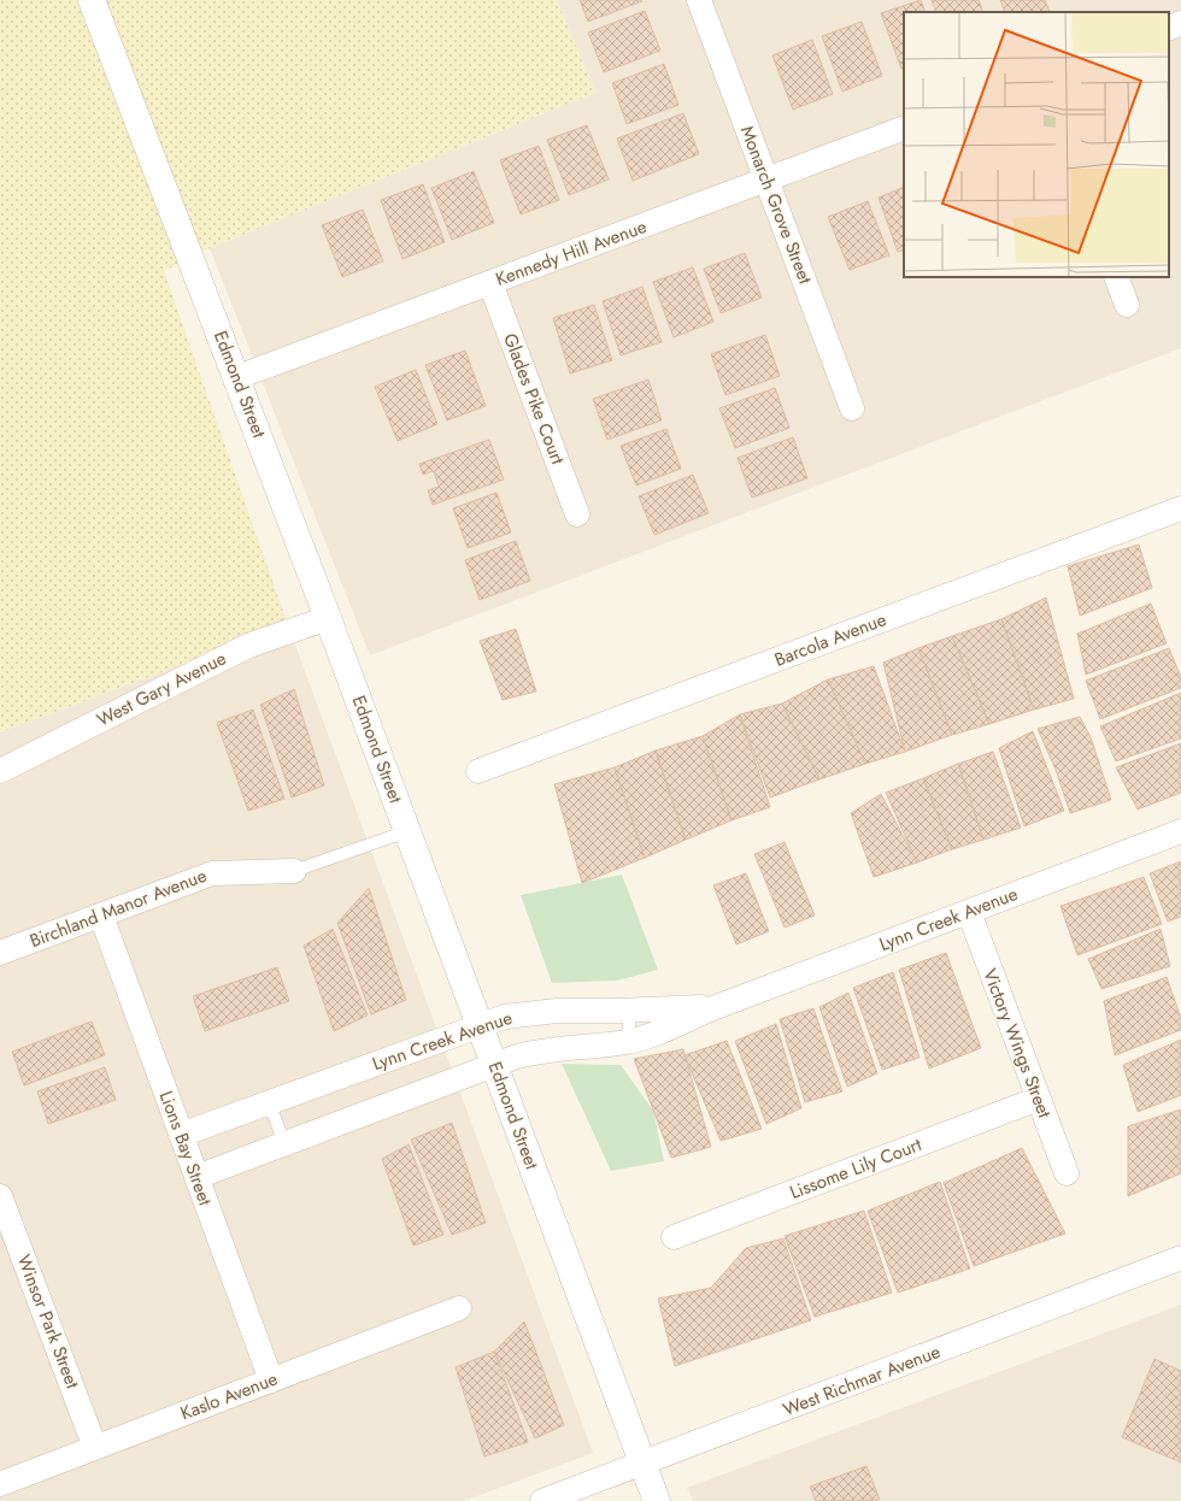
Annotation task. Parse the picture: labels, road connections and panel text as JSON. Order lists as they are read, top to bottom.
{
  "streets": {
    "street": [
      "Monarch Grove Street",
      "Kennedy Hill Avenue",
      "Edmond Street",
      "Glades Pike Court",
      "Barcola Avenue",
      "West Gary Avenue",
      "Birchland Manor Avenue",
      "Lynn Creek Avenue",
      "Victory Wings Street",
      "Lions Bay Street",
      "Lissome Lily Court",
      "Winsor Park Street",
      "West Richmar Avenue",
      "Kaslo Avenue"
    ]
  },
  "crossings": [
    ["Monarch Grove Street", "Kennedy Hill Avenue"],
    ["Kennedy Hill Avenue", "Edmond Street"],
    ["Kennedy Hill Avenue", "Glades Pike Court"],
    ["Edmond Street", "West Gary Avenue"],
    ["Edmond Street", "Lynn Creek Avenue"],
    ["Edmond Street", "West Richmar Avenue"],
    ["Birchland Manor Avenue", "Lions Bay Street"],
    ["Lynn Creek Avenue", "Victory Wings Street"],
    ["Lynn Creek Avenue", "Lions Bay Street"],
    ["Victory Wings Street", "Lissome Lily Court"],
    ["Lions Bay Street", "Kaslo Avenue"],
    ["Winsor Park Street", "Kaslo Avenue"]
  ]
}
